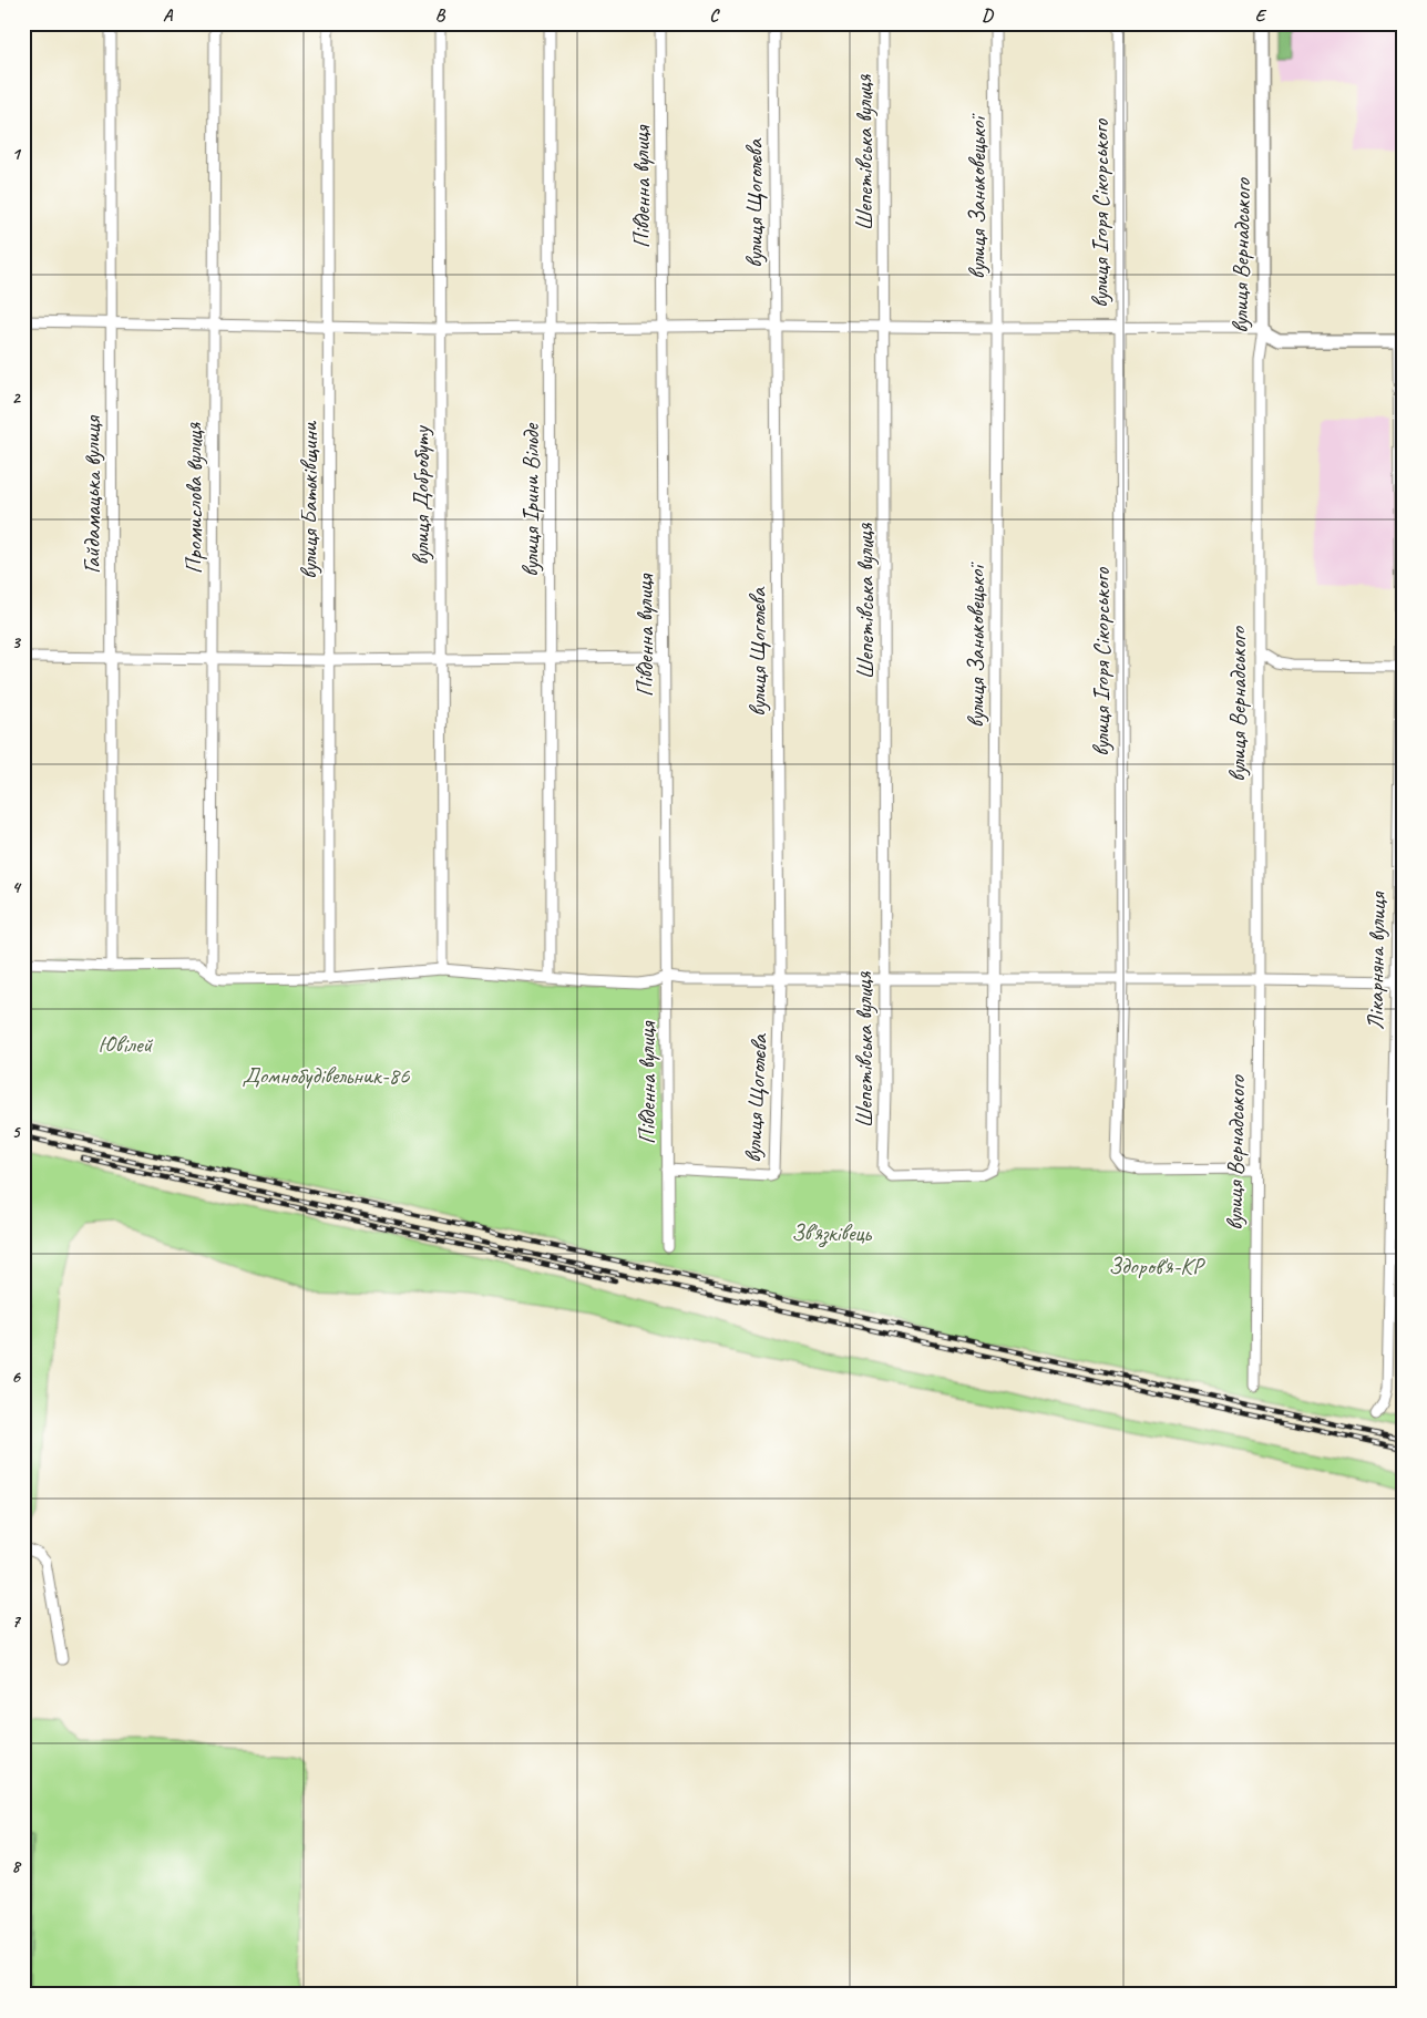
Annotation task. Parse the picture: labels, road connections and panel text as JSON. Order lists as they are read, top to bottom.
{
  "streets": {
    "street": [
      "Шепетівська вулиця",
      "Південна вулиця",
      "вулиця Заньковецької",
      "вулиця Щоголєва",
      "вулиця Ігоря Сікорського",
      "вулиця Вернадського",
      "Гайдамацька вулиця",
      "вулиця Добробуту",
      "Промислова вулиця",
      "вулиця Батьківщини",
      "вулиця Ірини Вільде",
      "Лікарняна вулиця"
    ]
  },
  "crossings": [
    ["Шепетівська вулиця", "вулиця Заньковецької"],
    ["Південна вулиця", "вулиця Щоголєва"],
    ["вулиця Ігоря Сікорського", "вулиця Вернадського"]
  ],
  "parks": [
    "Ювілей",
    "Домнобудівельник-86",
    "Зв'язківець",
    "Здоров'я-КР"
  ],
  "grid": {
    "columns": [
      "A",
      "B",
      "C",
      "D",
      "E"
    ],
    "rows": [
      "1",
      "2",
      "3",
      "4",
      "5",
      "6",
      "7",
      "8"
    ]
  }
}
